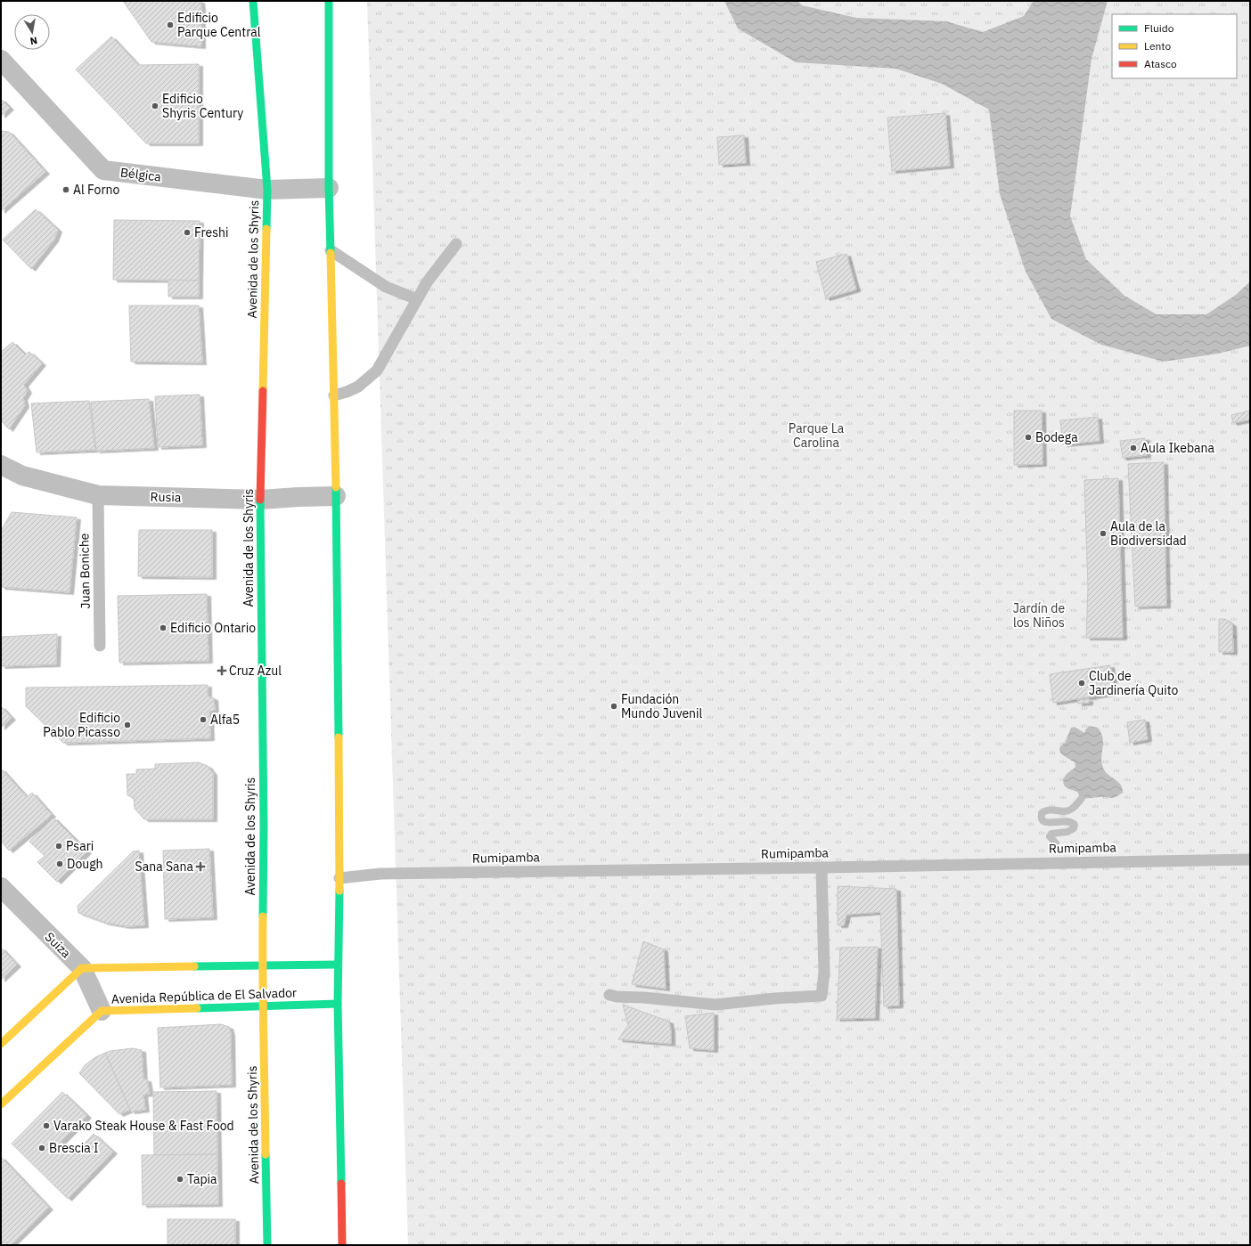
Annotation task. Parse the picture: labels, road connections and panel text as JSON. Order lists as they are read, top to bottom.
{
  "streets": {
    "main road": ["Avenida de los Shyris", "Avenida República de El Salvador"],
    "street": ["Bélgica", "Rusia", "Suiza"],
    "lane": ["Juan Boniche", "Rumipamba"]
  },
  "crossings": [
    ["Bélgica", "Avenida de los Shyris"],
    ["Avenida de los Shyris", "Rusia"],
    ["Avenida de los Shyris", "Avenida República de El Salvador"],
    ["Rusia", "Juan Boniche"],
    ["Suiza", "Avenida República de El Salvador"]
  ],
  "parks": ["Parque La Carolina", "Jardín de los Niños"],
  "places": {
    "other": [
      "Edificio Parque Central",
      "Edificio Shyris Century",
      "Al Forno",
      "Freshi",
      "Bodega",
      "Aula Ikebana",
      "Aula de la Biodiversidad",
      "Edificio Ontario",
      "Club de Jardinería Quito",
      "Fundación Mundo Juvenil",
      "Alfa5",
      "Edificio Pablo Picasso",
      "Psari",
      "Dough",
      "Varako Steak House & Fast Food",
      "Brescia I",
      "Tapia"
    ],
    "health": ["Cruz Azul", "Sana Sana"]
  },
  "legend": ["Fluido", "Lento", "Atasco"],
  "north": "bottom"
}
